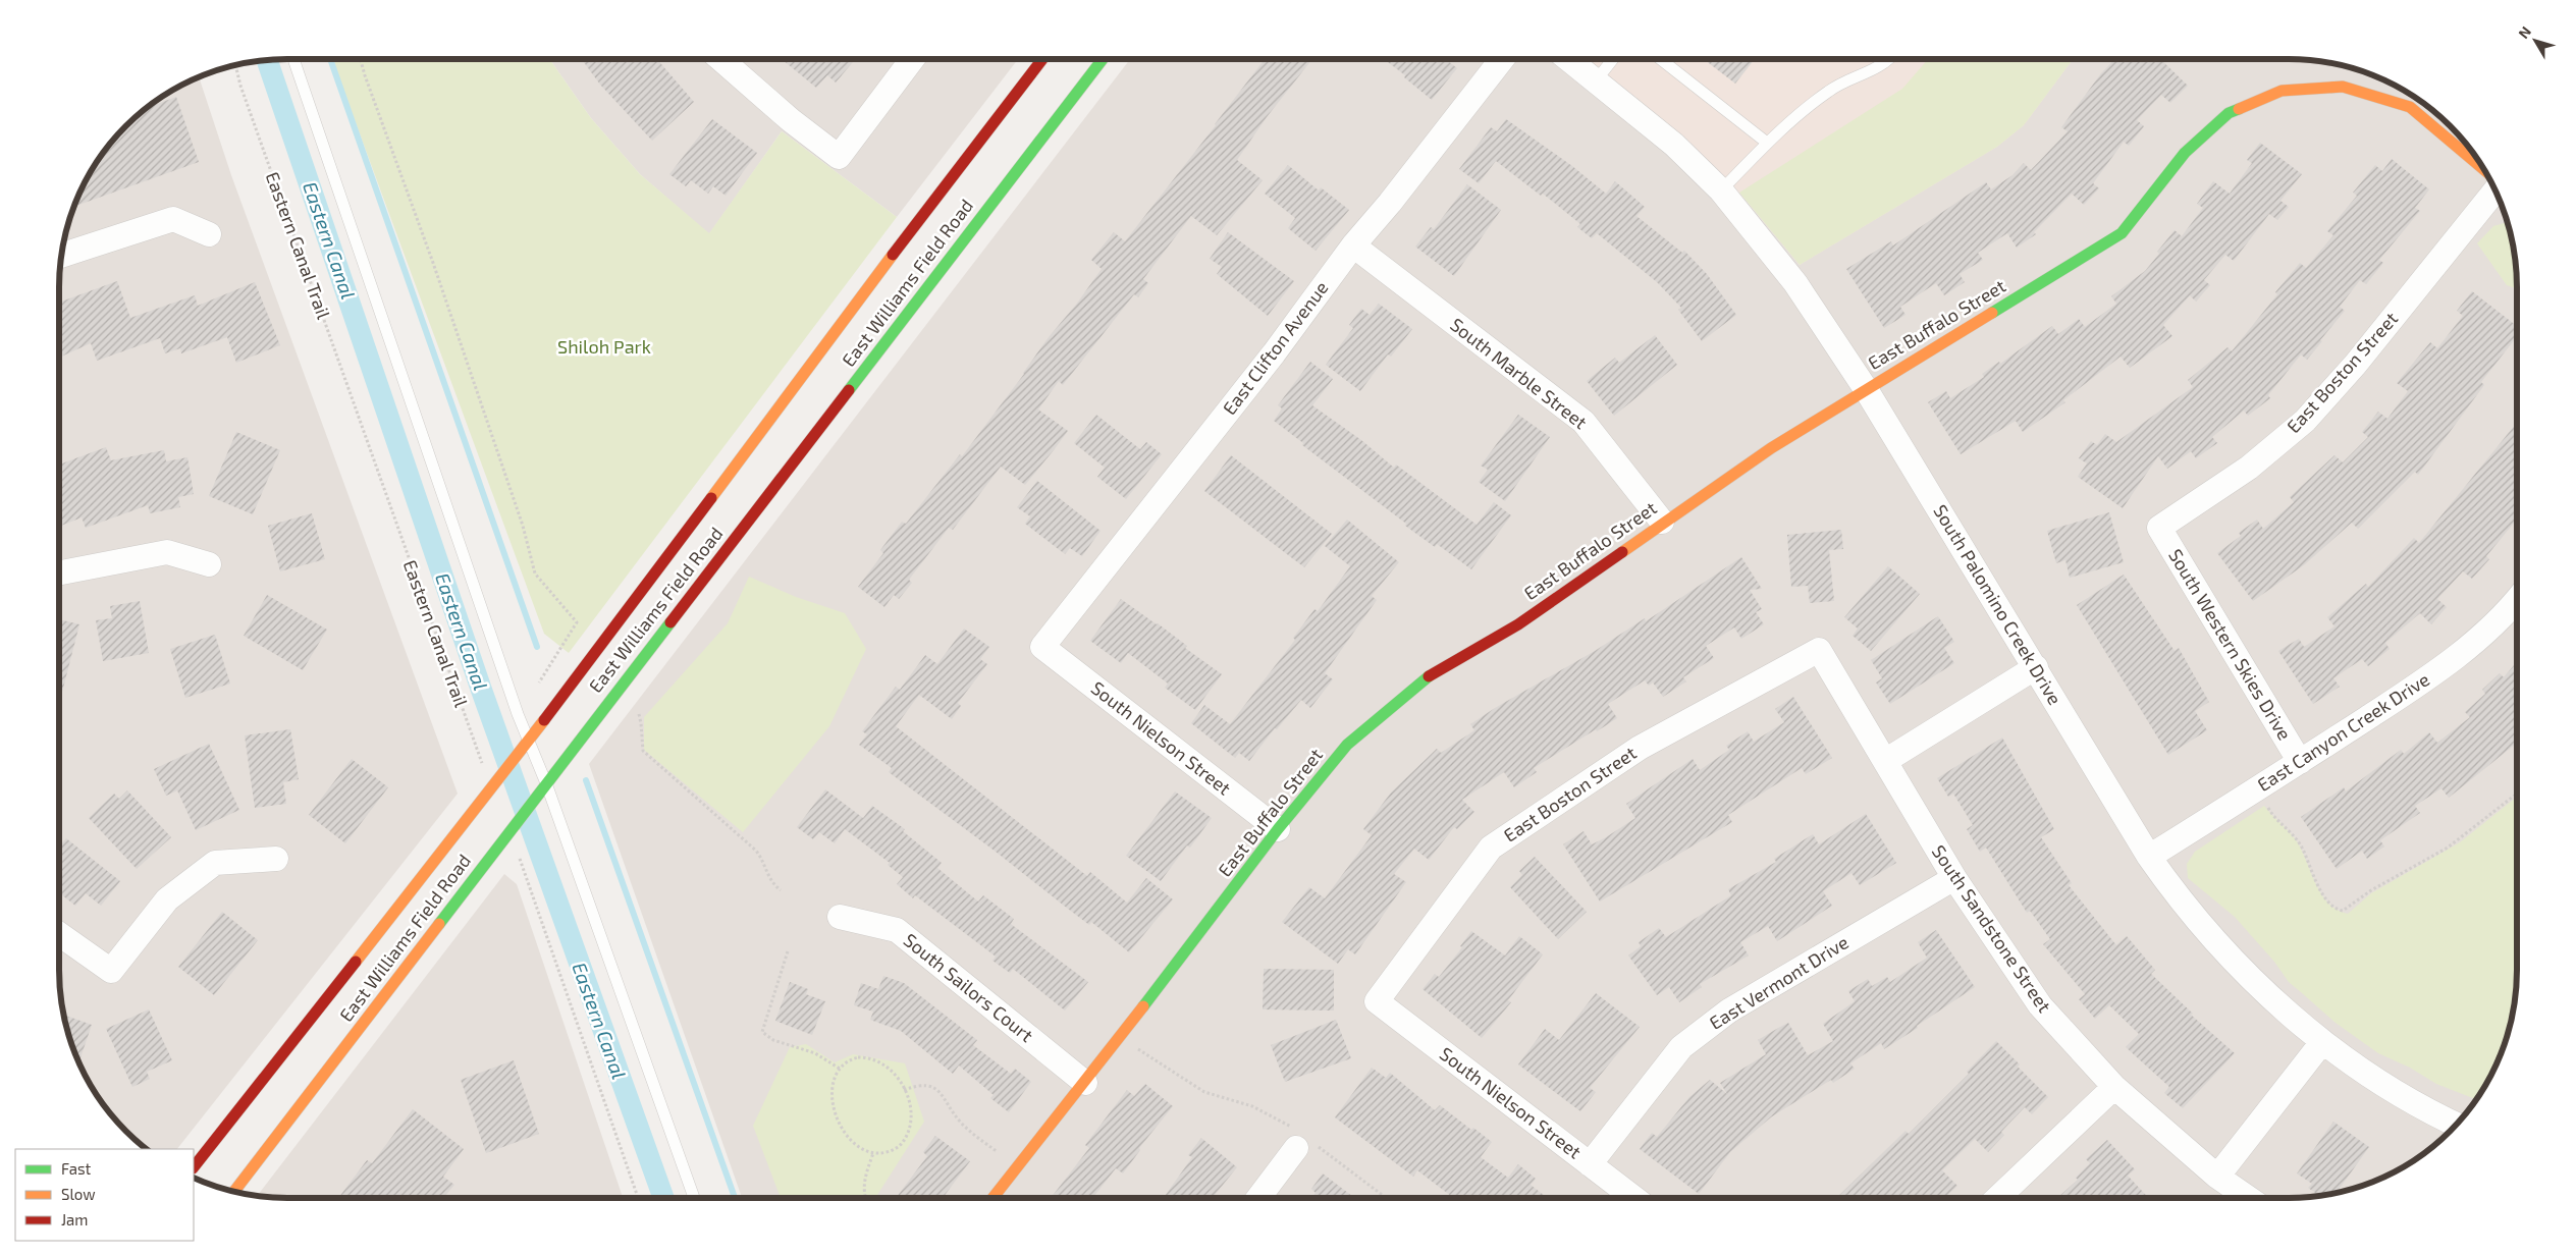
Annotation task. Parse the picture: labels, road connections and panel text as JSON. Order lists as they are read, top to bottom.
{
  "streets": {
    "main road": ["East Williams Field Road", "East Buffalo Street"],
    "street": [
      "East Clifton Avenue",
      "East Boston Street",
      "South Marble Street",
      "South Palomino Creek Drive",
      "South Western Skies Drive",
      "East Canyon Creek Drive",
      "South Nielson Street",
      "South Sandstone Street",
      "East Vermont Drive",
      "South Sailors Court"
    ],
    "path": ["Eastern Canal Trail"]
  },
  "crossings": [
    ["Eastern Canal Trail", "East Williams Field Road"],
    ["East Buffalo Street", "South Marble Street"],
    ["East Buffalo Street", "South Palomino Creek Drive"],
    ["East Buffalo Street", "South Nielson Street"],
    ["East Buffalo Street", "South Sailors Court"],
    ["East Clifton Avenue", "South Marble Street"],
    ["East Clifton Avenue", "South Nielson Street"],
    ["East Boston Street", "South Western Skies Drive"],
    ["East Boston Street", "South Nielson Street"],
    ["East Boston Street", "South Sandstone Street"],
    ["South Palomino Creek Drive", "East Canyon Creek Drive"],
    ["South Western Skies Drive", "East Canyon Creek Drive"],
    ["South Nielson Street", "East Vermont Drive"],
    ["South Sandstone Street", "East Vermont Drive"]
  ],
  "water": ["Eastern Canal"],
  "parks": ["Shiloh Park"],
  "legend": ["Fast", "Slow", "Jam"],
  "north": "top left"
}
